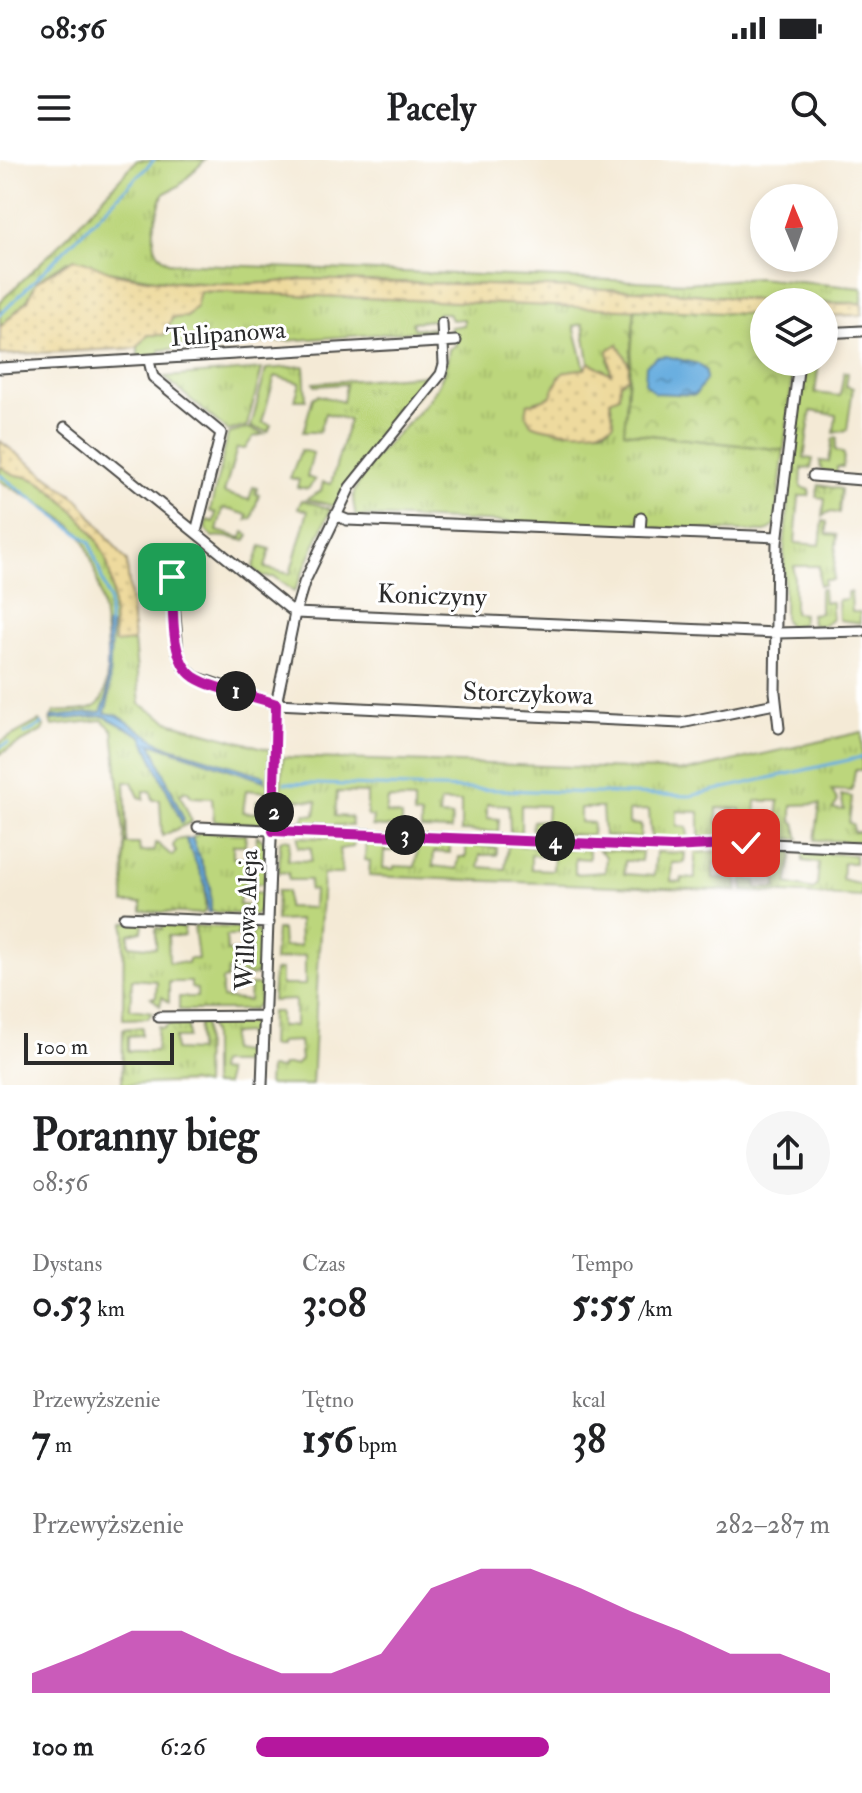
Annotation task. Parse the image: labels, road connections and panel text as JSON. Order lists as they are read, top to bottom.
{
  "streets": {
    "street": [
      "Tulipanowa",
      "Koniczyny",
      "Storczykowa",
      "Willowa Aleja"
    ]
  },
  "crossings": [
    ["Tulipanowa", "Willowa Aleja"],
    ["Koniczyny", "Willowa Aleja"],
    ["Storczykowa", "Willowa Aleja"]
  ],
  "scale_bar": "100 m",
  "north": "top",
  "page": {
    "status": "08:56",
    "header": "Pacely",
    "pins": [
      "1",
      "2",
      "3",
      "4"
    ],
    "scale": "100 m",
    "heading": ["Poranny bieg", "08:56"],
    "stats": [
      ["Dystans", "0.53 km"],
      ["Czas", "3:08"],
      ["Tempo", "5:55 /km"],
      ["Przewyższenie", "7 m"],
      ["Tętno", "156 bpm"],
      ["kcal", "38"]
    ],
    "chart": ["Przewyższenie", "282–287 m"],
    "list": [
      {
        "name": "100 m",
        "note": "6:26"
      }
    ]
  }
}
